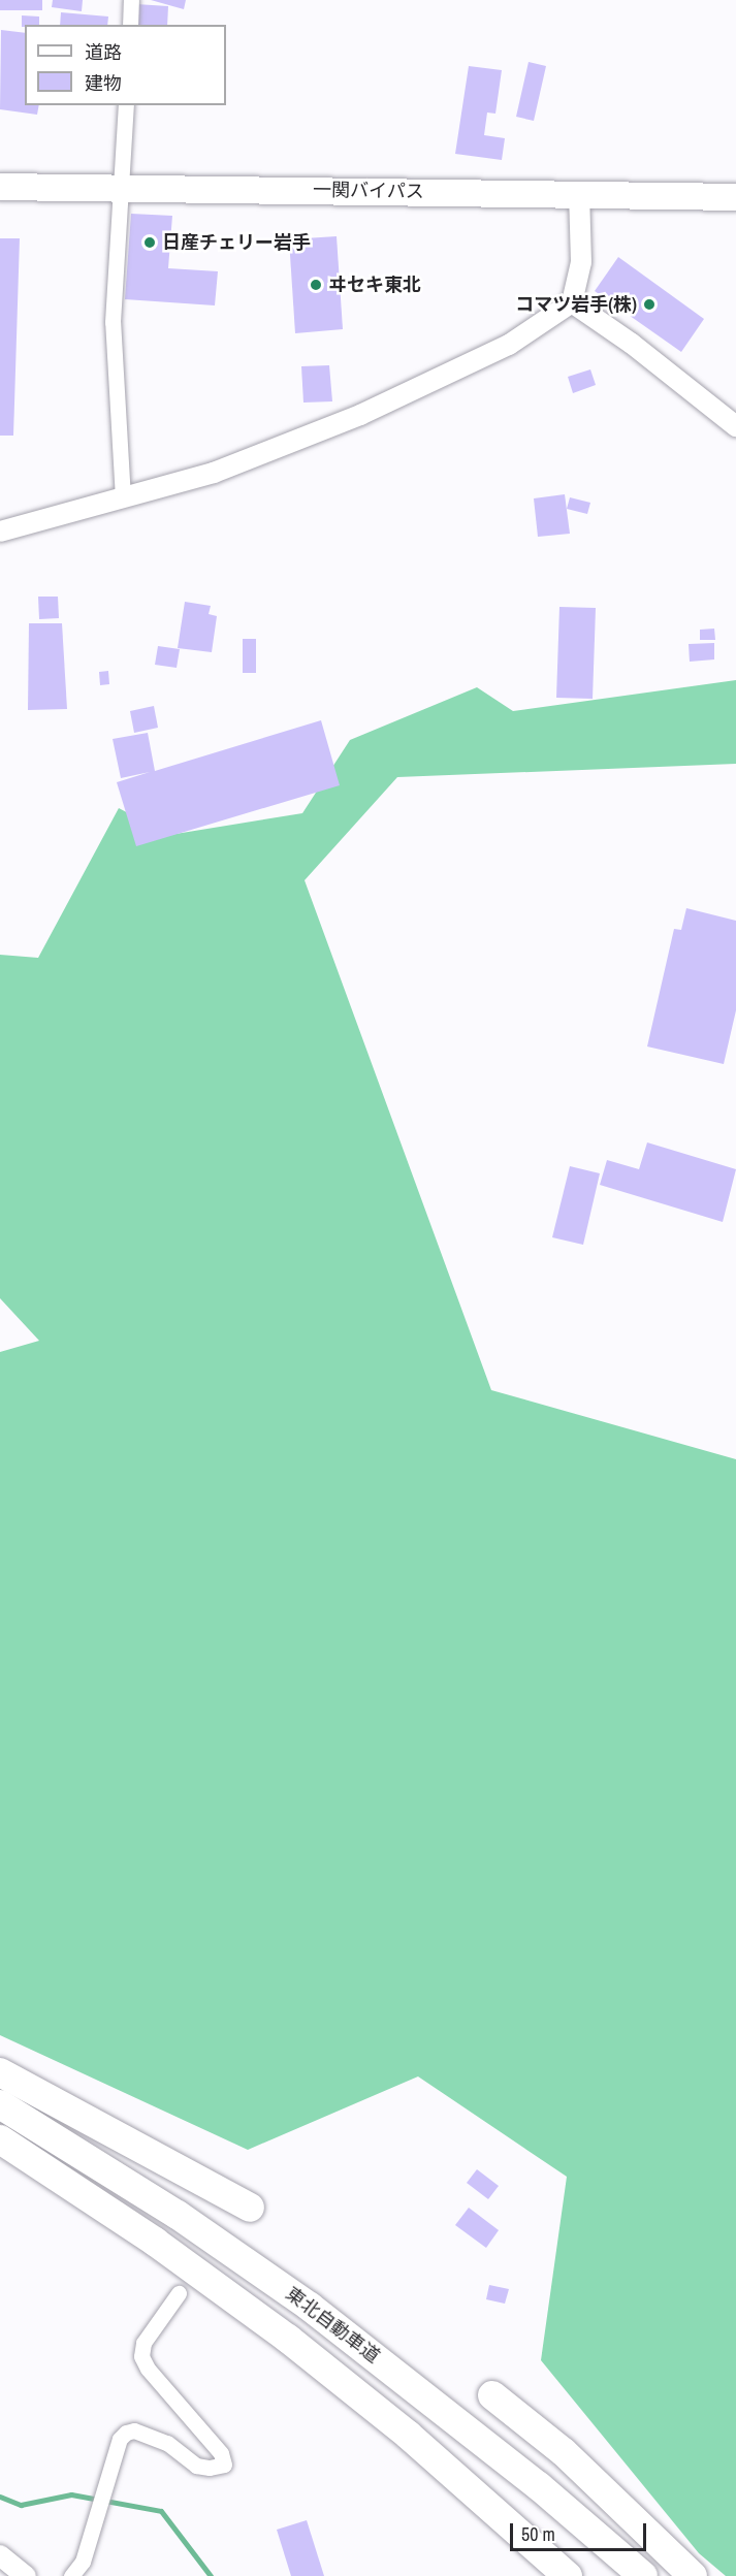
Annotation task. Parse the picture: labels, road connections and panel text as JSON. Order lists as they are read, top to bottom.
{
  "streets": {
    "highway": ["一関バイパス", "東北自動車道"]
  },
  "places": ["日産チェリー岩手", "ヰセキ東北", "コマツ岩手(株)"],
  "legend": ["道路", "建物"],
  "scale_bar": "50 m"
}
